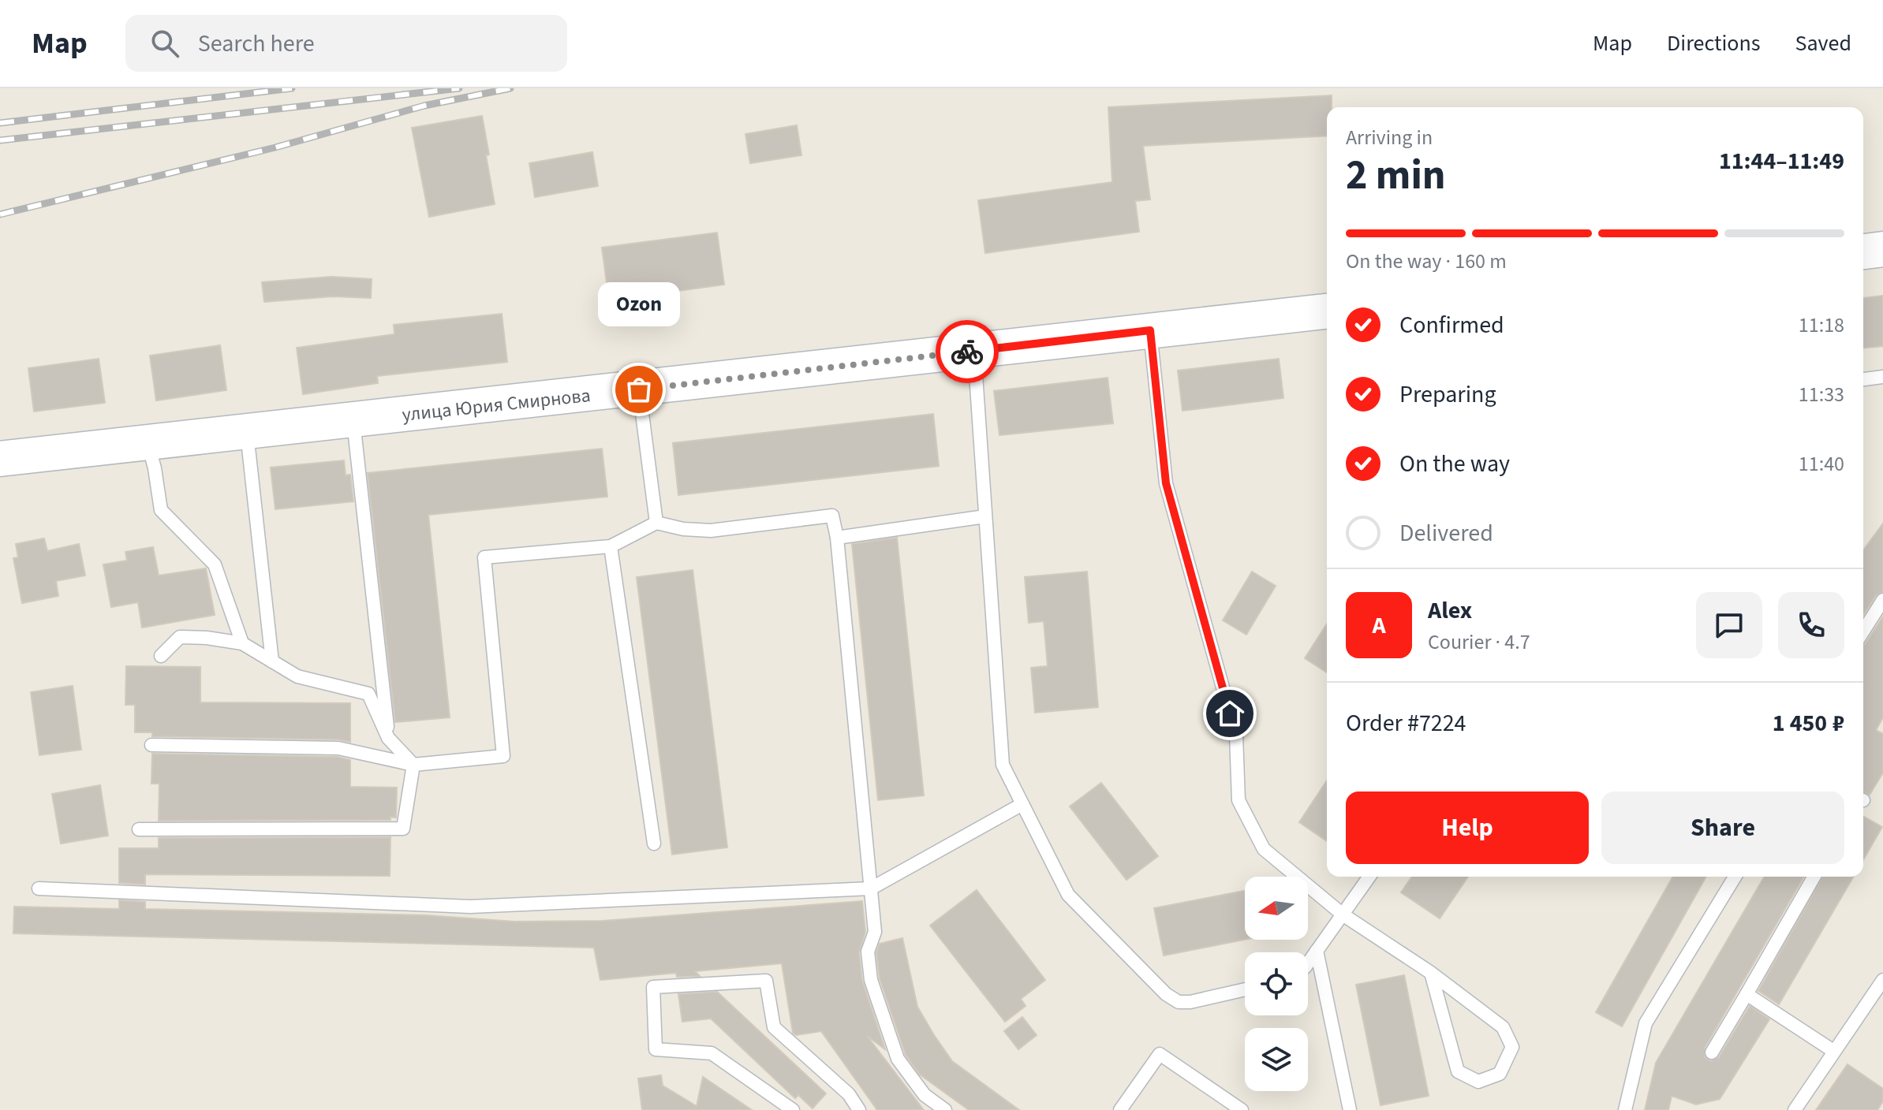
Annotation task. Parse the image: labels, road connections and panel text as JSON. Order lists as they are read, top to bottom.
{
  "streets": {
    "main road": ["улица Юрия Смирнова"]
  },
  "places": ["Ozon"],
  "north": "left",
  "page": {
    "header": "Map",
    "search": "Search here",
    "nav": ["Map", "Directions", "Saved"],
    "heading": ["2 min", "Arriving in", "11:44–11:49"],
    "panel": [
      "Alex",
      "Courier · 4.7",
      "Order #7224",
      "1 450 ₽"
    ],
    "bar": "On the way · 160 m",
    "bubble": "Ozon",
    "list": [
      ["Confirmed", "11:18"],
      ["Preparing", "11:33"],
      ["On the way", "11:40"],
      "Delivered"
    ],
    "round": "A",
    "buttons": ["Help", "Share"]
  }
}
